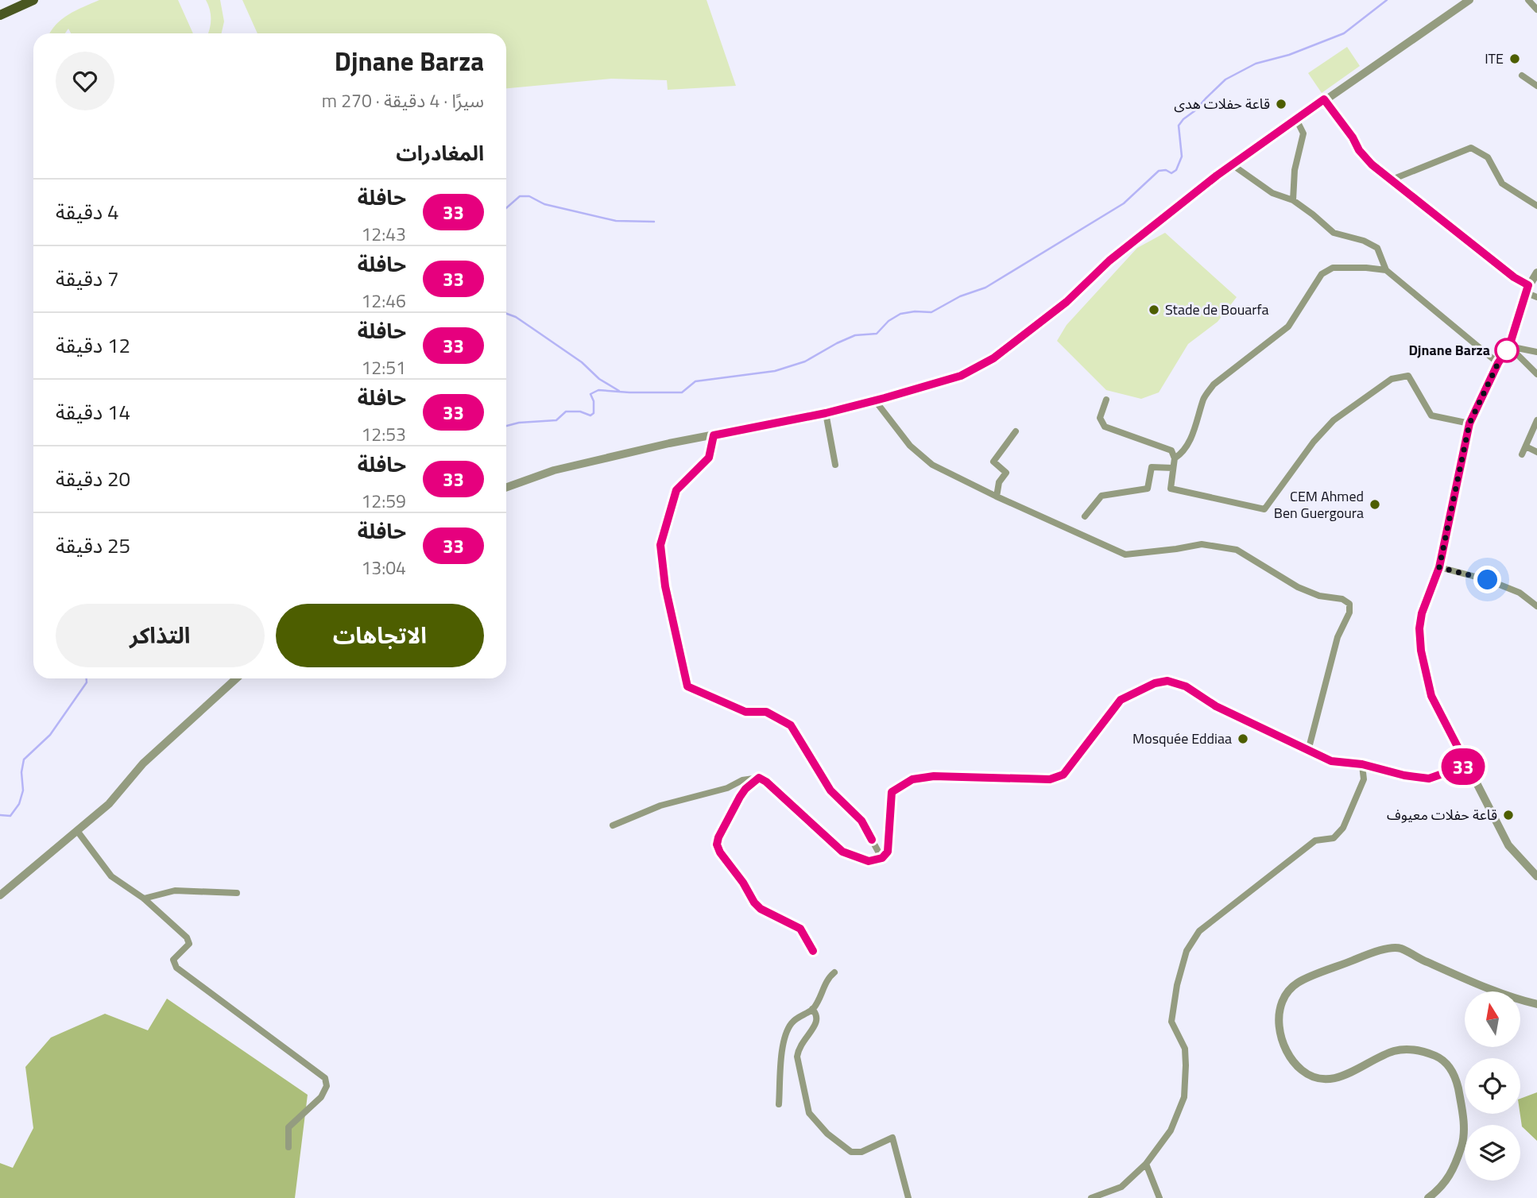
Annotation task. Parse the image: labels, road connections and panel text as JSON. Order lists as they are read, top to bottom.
{
  "places": [
    "ITE",
    "قاعة حفلات هدى",
    "Stade de Bouarfa",
    "Djnane Barza",
    "CEM Ahmed Ben Guergoura",
    "Mosquée Eddiaa",
    "قاعة حفلات معيوف"
  ],
  "lines": ["bus line 33"],
  "north": "top",
  "page": {
    "on_map": "33",
    "heading": [
      ["Djnane Barza", "سيرًا · 4 دقيقة · 270 m"],
      "المغادرات"
    ],
    "list": [
      {
        "mark": "33",
        "name": "حافلة",
        "note": "12:43",
        "value": "4 دقيقة"
      },
      {
        "mark": "33",
        "name": "حافلة",
        "note": "12:46",
        "value": "7 دقيقة"
      },
      {
        "mark": "33",
        "name": "حافلة",
        "note": "12:51",
        "value": "12 دقيقة"
      },
      {
        "mark": "33",
        "name": "حافلة",
        "note": "12:53",
        "value": "14 دقيقة"
      },
      {
        "mark": "33",
        "name": "حافلة",
        "note": "12:59",
        "value": "20 دقيقة"
      },
      {
        "mark": "33",
        "name": "حافلة",
        "note": "13:04",
        "value": "25 دقيقة"
      }
    ],
    "buttons": ["الاتجاهات", "التذاكر"]
  }
}
